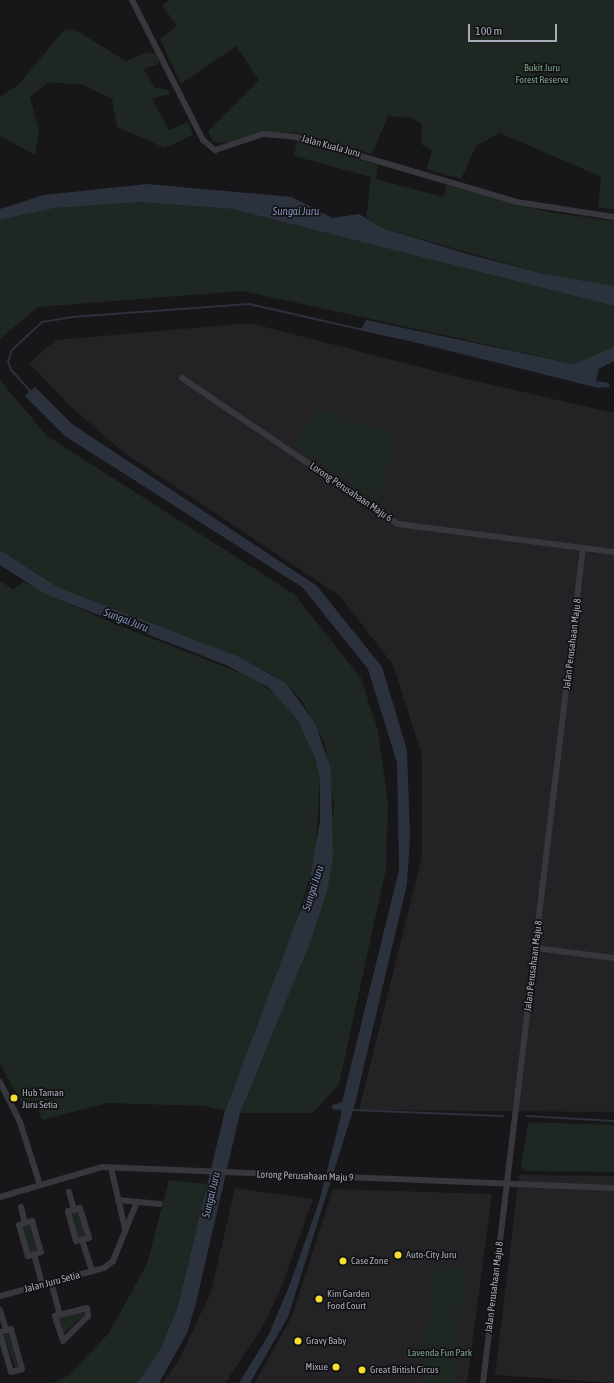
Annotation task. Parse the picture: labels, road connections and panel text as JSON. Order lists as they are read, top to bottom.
{
  "streets": {
    "street": [
      "Jalan Kuala Juru",
      "Lorong Perusahaan Maju 6",
      "Jalan Perusahaan Maju 8",
      "Lorong Perusahaan Maju 9",
      "Jalan Juru Setia"
    ]
  },
  "crossings": [
    ["Lorong Perusahaan Maju 6", "Jalan Perusahaan Maju 8"],
    ["Jalan Perusahaan Maju 8", "Lorong Perusahaan Maju 9"]
  ],
  "water": ["Sungai Juru"],
  "parks": ["Bukit Juru Forest Reserve", "Lavenda Fun Park"],
  "places": [
    "Hub Taman Juru Setia",
    "Auto-City Juru",
    "Case Zone",
    "Kim Garden Food Court",
    "Gravy Baby",
    "Mixue",
    "Great British Circus"
  ],
  "scale_bar": "100 m"
}
